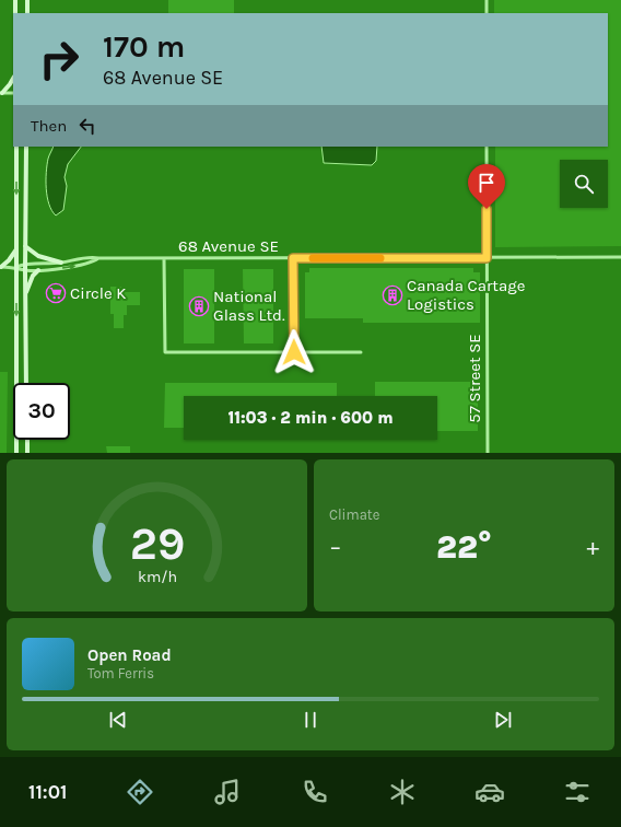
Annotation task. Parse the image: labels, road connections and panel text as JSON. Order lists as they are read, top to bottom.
{
  "streets": {
    "street": ["68 Avenue SE", "57 Street SE"]
  },
  "crossings": [
    ["68 Avenue SE", "57 Street SE"]
  ],
  "places": {
    "supermarket": ["Circle K"],
    "building": ["Canada Cartage Logistics", "National Glass Ltd."]
  },
  "page": {
    "turn": ["170 m", "68 Avenue SE"],
    "then": "Then",
    "limit": "30",
    "trip": "11:03 · 2 min · 600 m",
    "tile": "Climate",
    "heat": ["−", "22°", "+"],
    "song": ["Open Road", "Tom Ferris"],
    "tabs": "11:01",
    "gauge": ["29", "km/h"]
  }
}
